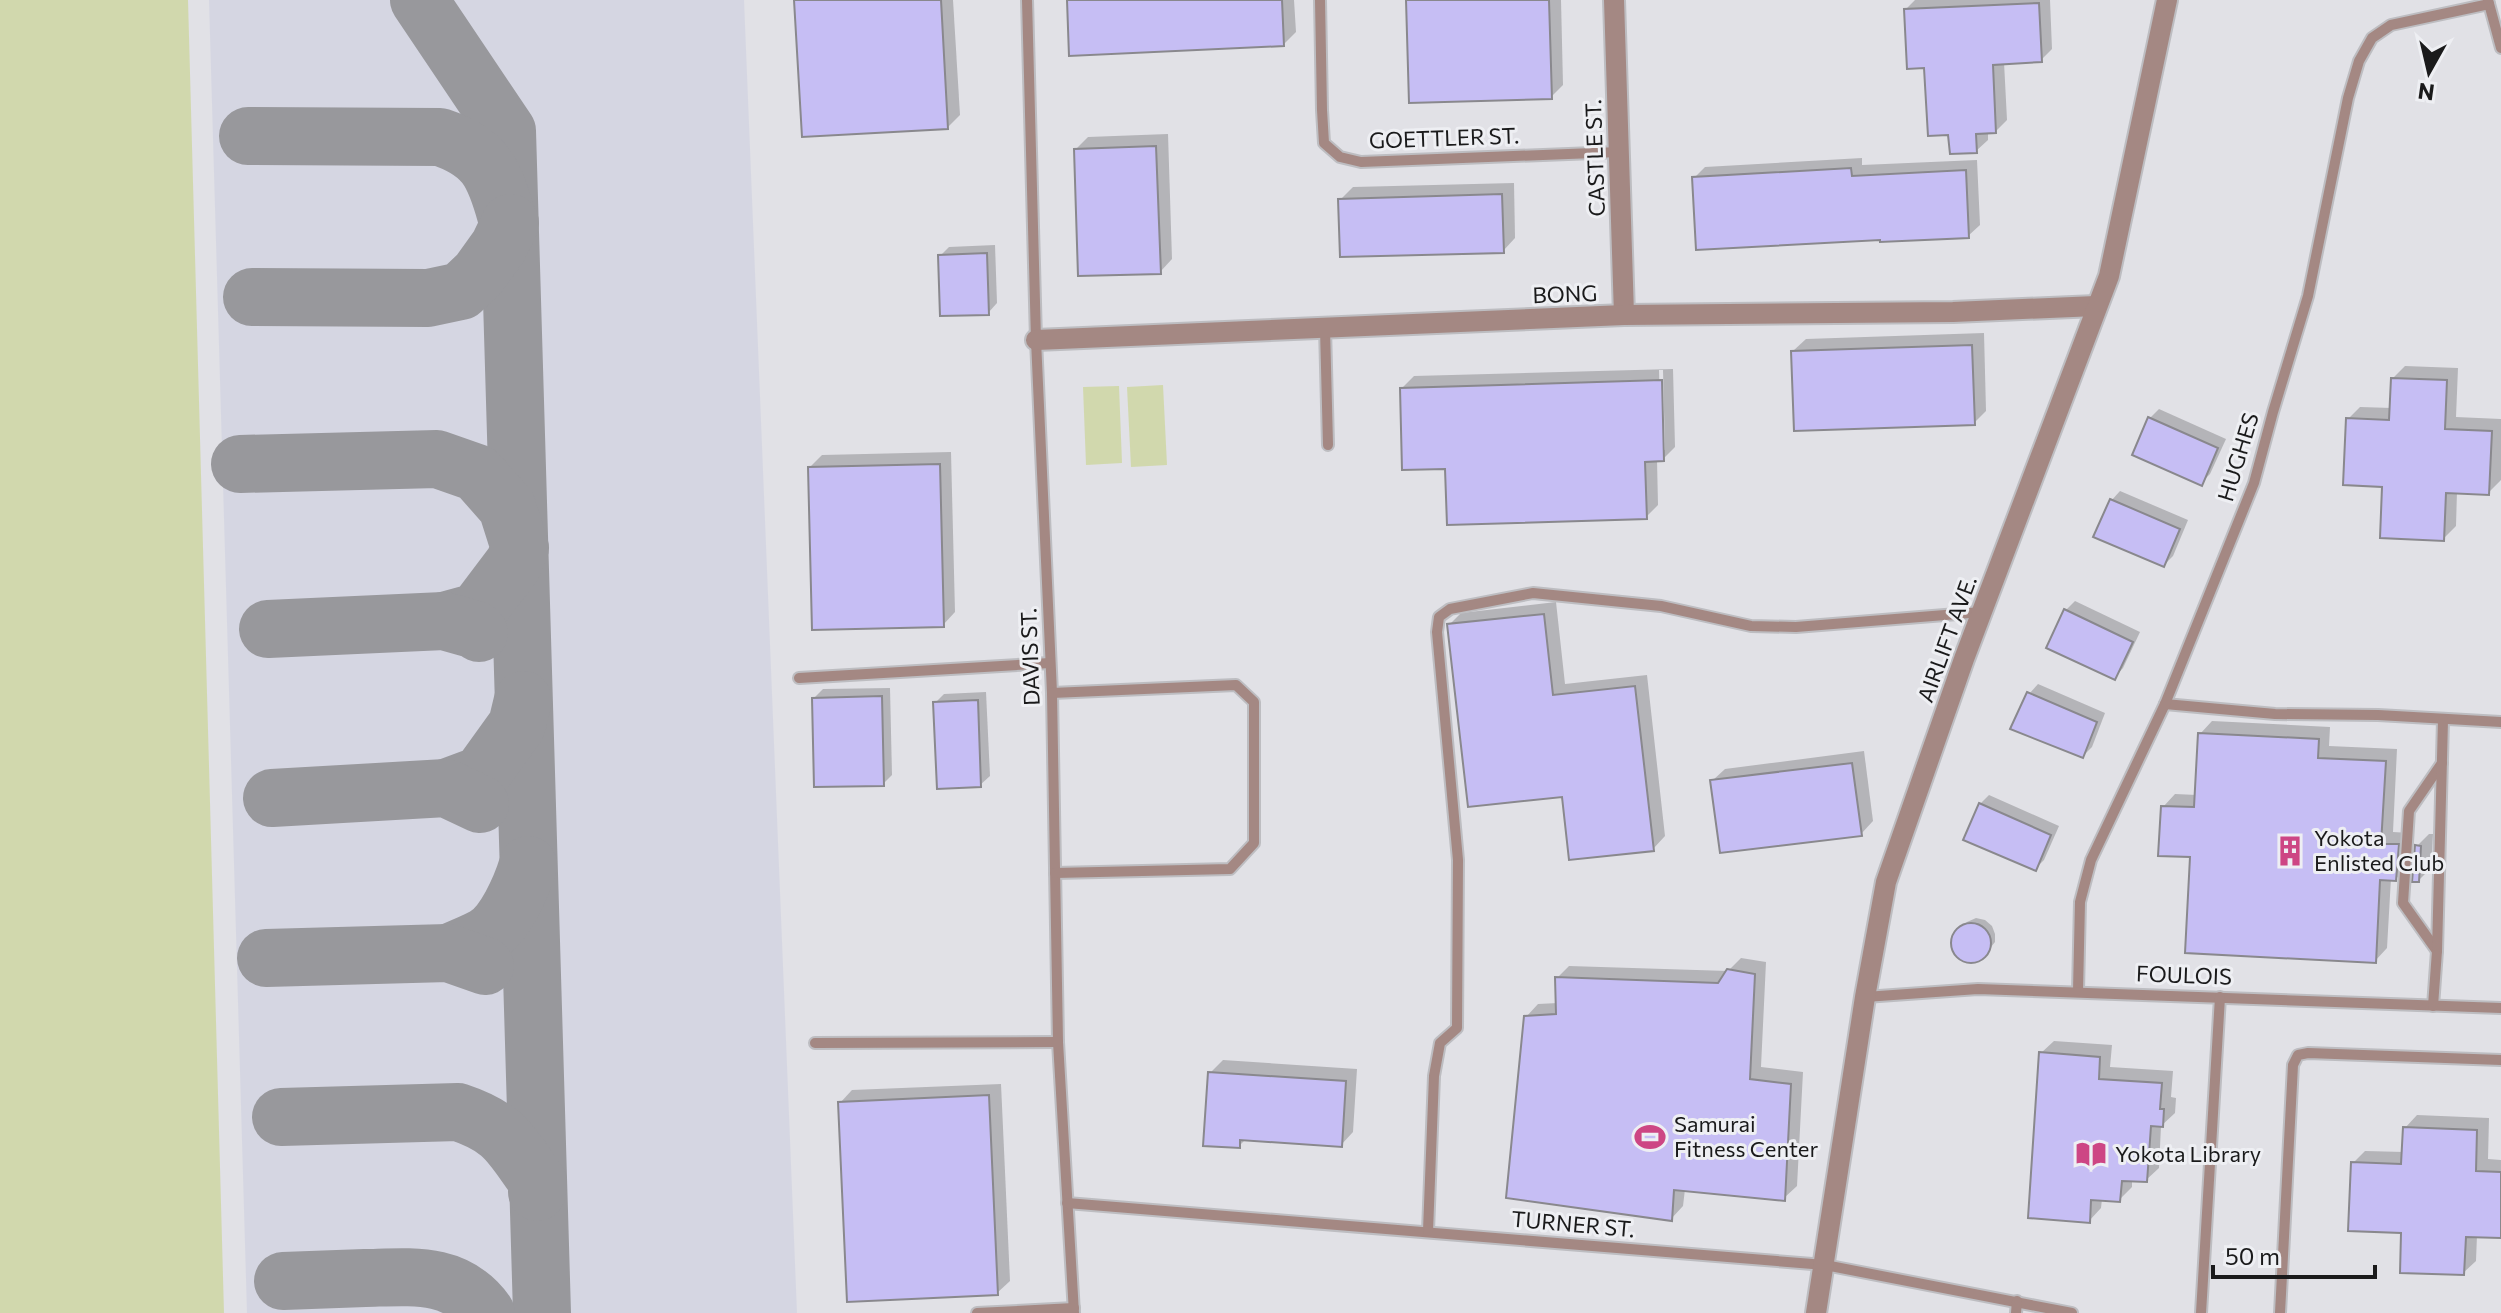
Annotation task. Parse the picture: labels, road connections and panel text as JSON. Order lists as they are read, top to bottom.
{
  "streets": {
    "street": ["CASTLE ST.", "BONG", "AIRLIFT AVE."],
    "lane": [
      "GOETTLER ST.",
      "HUGHES",
      "DAVIS ST.",
      "FOULOIS",
      "TURNER ST."
    ]
  },
  "crossings": [
    ["GOETTLER ST.", "CASTLE ST."],
    ["CASTLE ST.", "BONG"],
    ["BONG", "AIRLIFT AVE."],
    ["BONG", "DAVIS ST."],
    ["HUGHES", "FOULOIS"],
    ["AIRLIFT AVE.", "FOULOIS"],
    ["AIRLIFT AVE.", "TURNER ST."],
    ["DAVIS ST.", "TURNER ST."]
  ],
  "places": {
    "building": ["Yokota Enlisted Club"],
    "sports": ["Samurai Fitness Center"],
    "library": ["Yokota Library"]
  },
  "scale_bar": "50 m",
  "north": "bottom"
}
